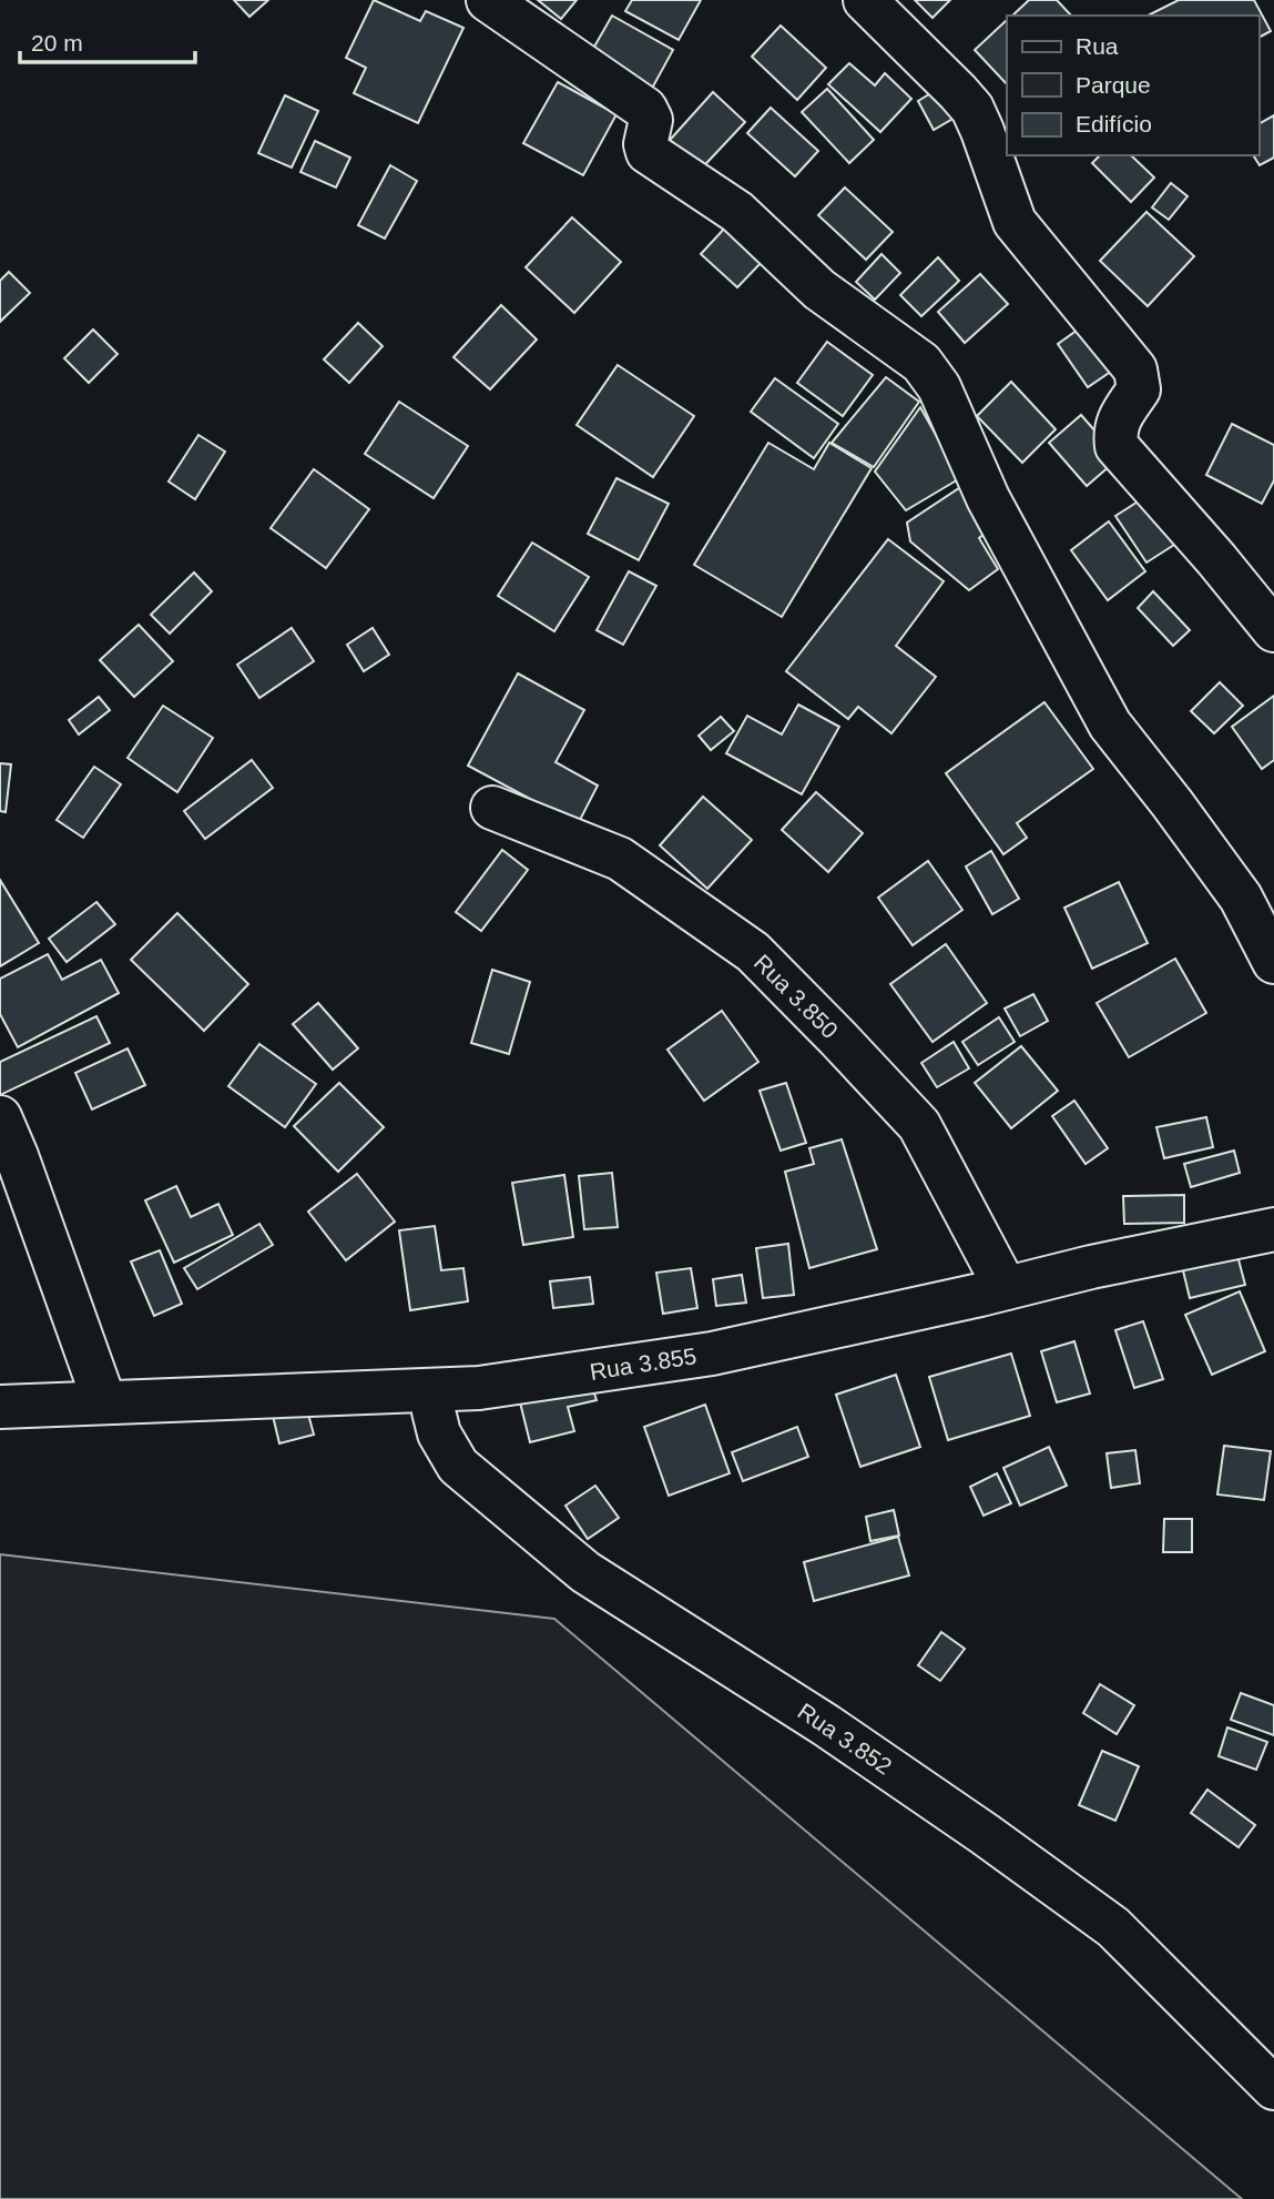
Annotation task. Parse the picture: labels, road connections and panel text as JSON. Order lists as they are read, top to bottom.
{
  "streets": {
    "street": ["Rua 3.850", "Rua 3.855", "Rua 3.852"]
  },
  "crossings": [
    ["Rua 3.850", "Rua 3.855"],
    ["Rua 3.855", "Rua 3.852"]
  ],
  "legend": ["Rua", "Parque", "Edifício"],
  "scale_bar": "20 m"
}
